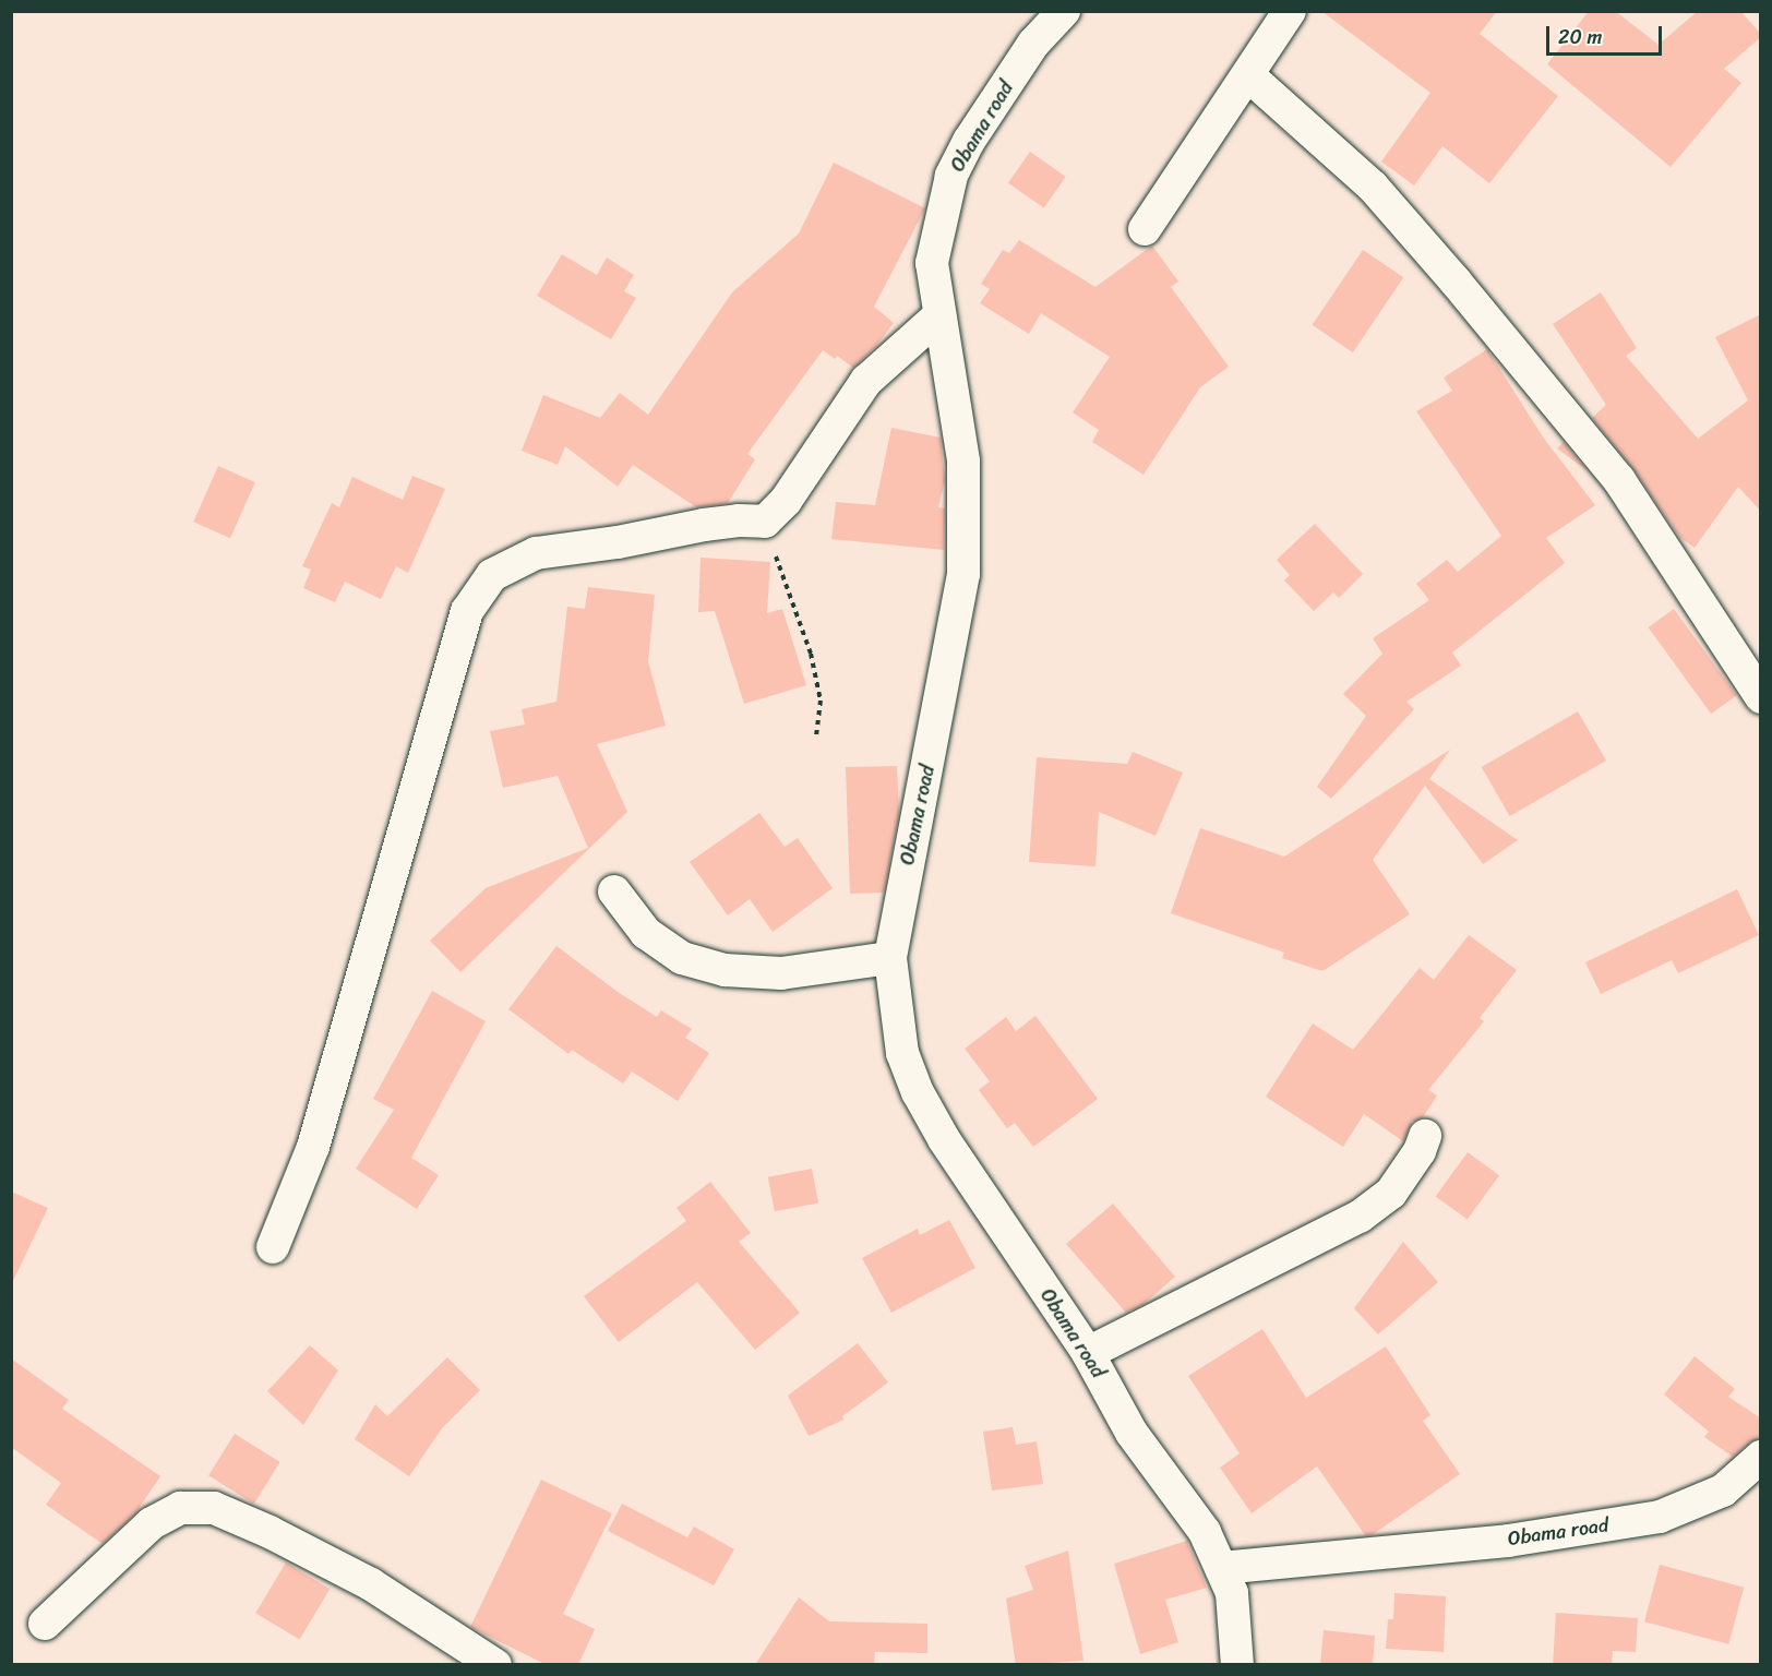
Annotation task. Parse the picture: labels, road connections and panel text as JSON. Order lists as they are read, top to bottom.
{
  "streets": {
    "street": ["Obama road"]
  },
  "scale_bar": "20 m"
}
